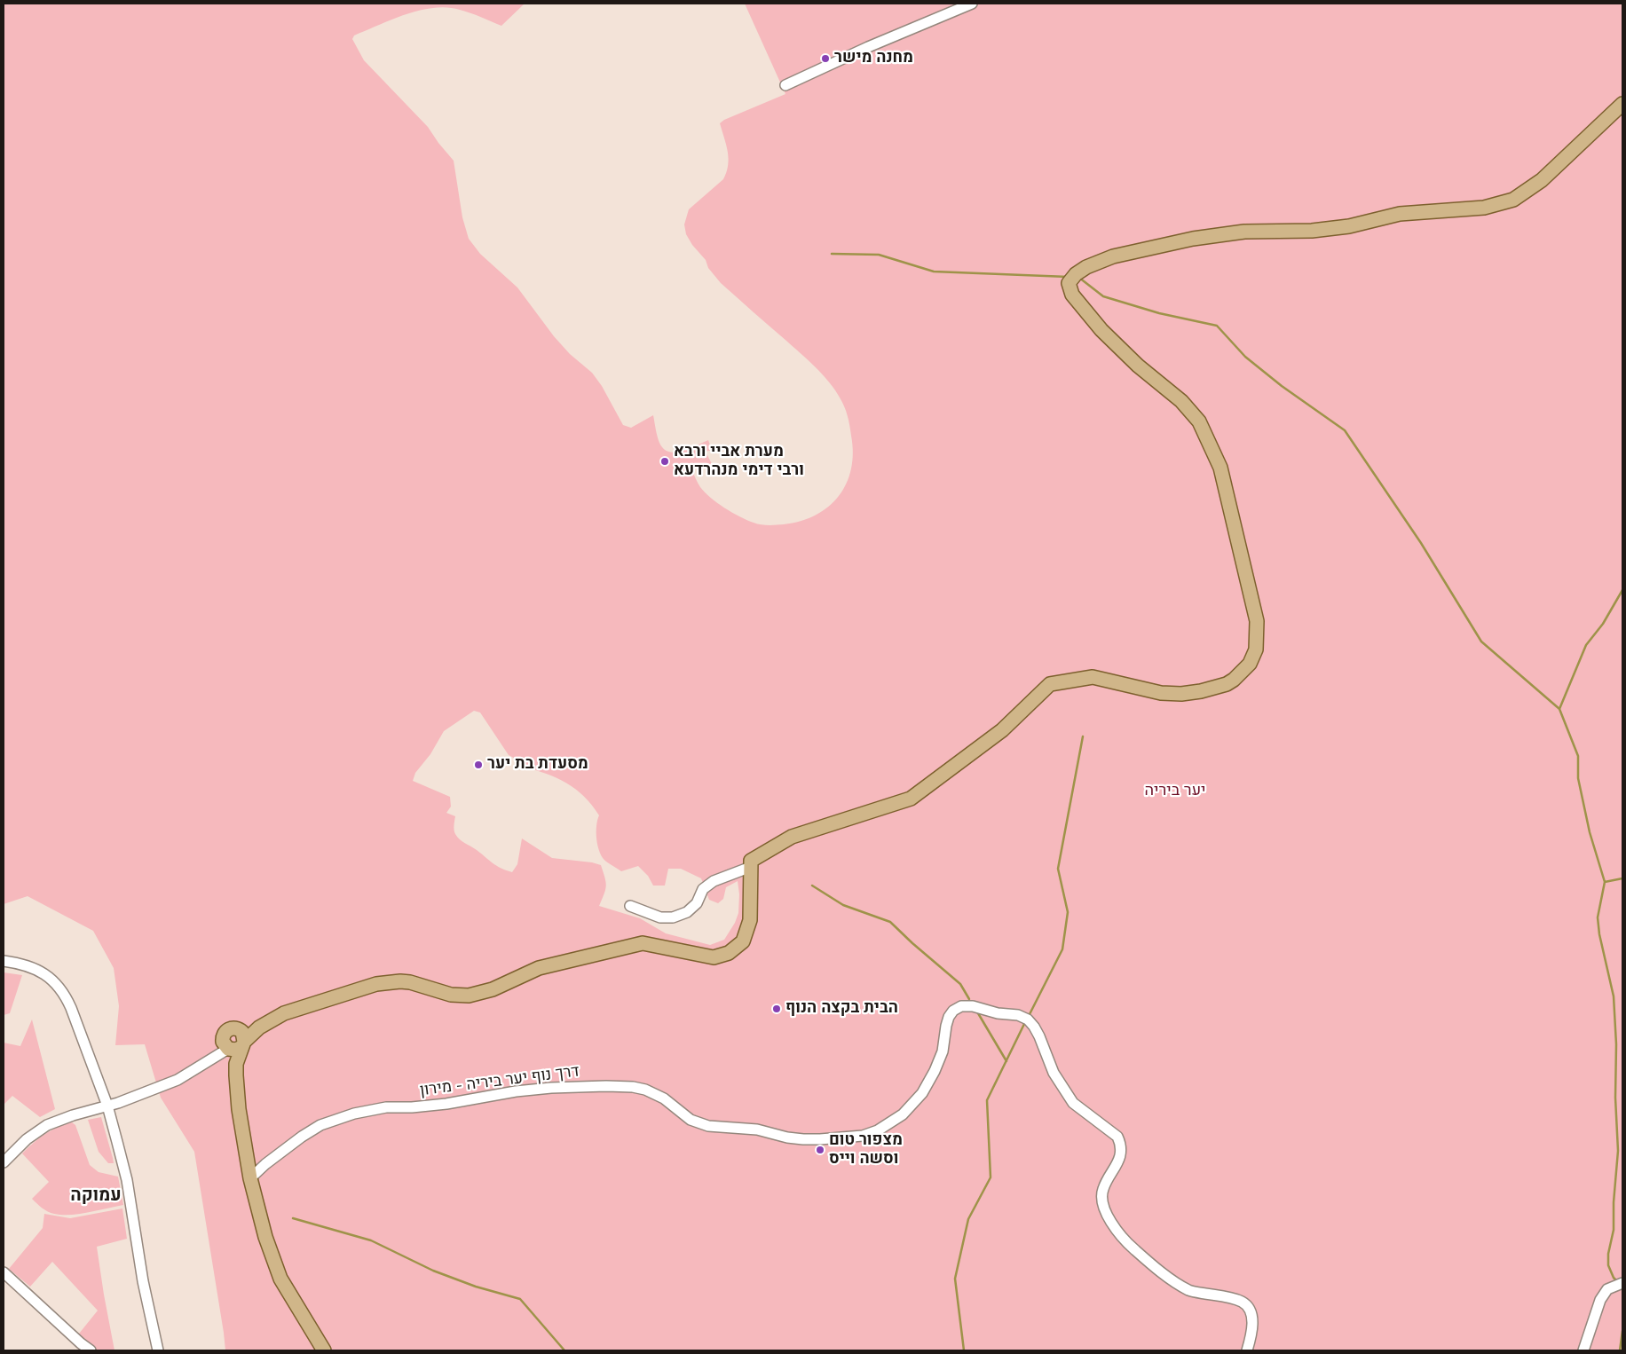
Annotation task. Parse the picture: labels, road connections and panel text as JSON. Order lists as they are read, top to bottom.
{
  "streets": {
    "street": ["דרך נוף יער ביריה - מירון"]
  },
  "districts": ["עמוקה"],
  "parks": ["יער ביריה"],
  "places": [
    "מחנה מישר",
    "מערת אביי ורבא ורבי דימי מנהרדעא",
    "מסעדת בת יער",
    "הבית בקצה הנוף",
    "מצפור טום וסשה וייס"
  ]
}
